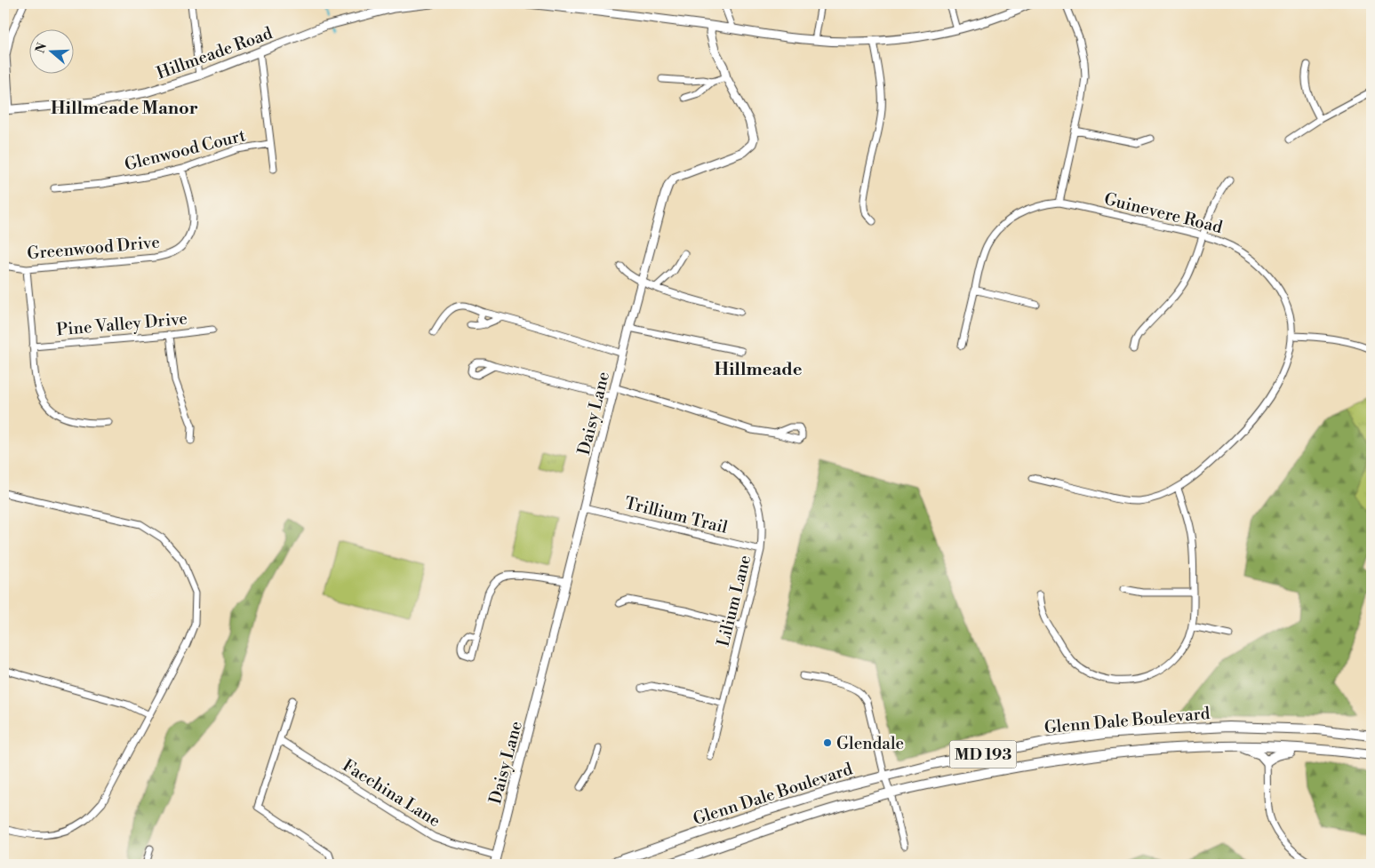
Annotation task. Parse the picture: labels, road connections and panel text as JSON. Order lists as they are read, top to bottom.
{
  "streets": {
    "main road": ["Glenn Dale Boulevard", "MD 193"],
    "street": [
      "Hillmeade Road",
      "Glenwood Court",
      "Guinevere Road",
      "Greenwood Drive",
      "Pine Valley Drive",
      "Daisy Lane",
      "Trillium Trail",
      "Lilium Lane",
      "Facchina Lane"
    ]
  },
  "crossings": [
    ["Glenwood Court", "Greenwood Drive"],
    ["Daisy Lane", "Trillium Trail"],
    ["Daisy Lane", "Facchina Lane"],
    ["Trillium Trail", "Lilium Lane"]
  ],
  "districts": ["Hillmeade Manor", "Hillmeade"],
  "places": ["Glendale"],
  "north": "left"
}
